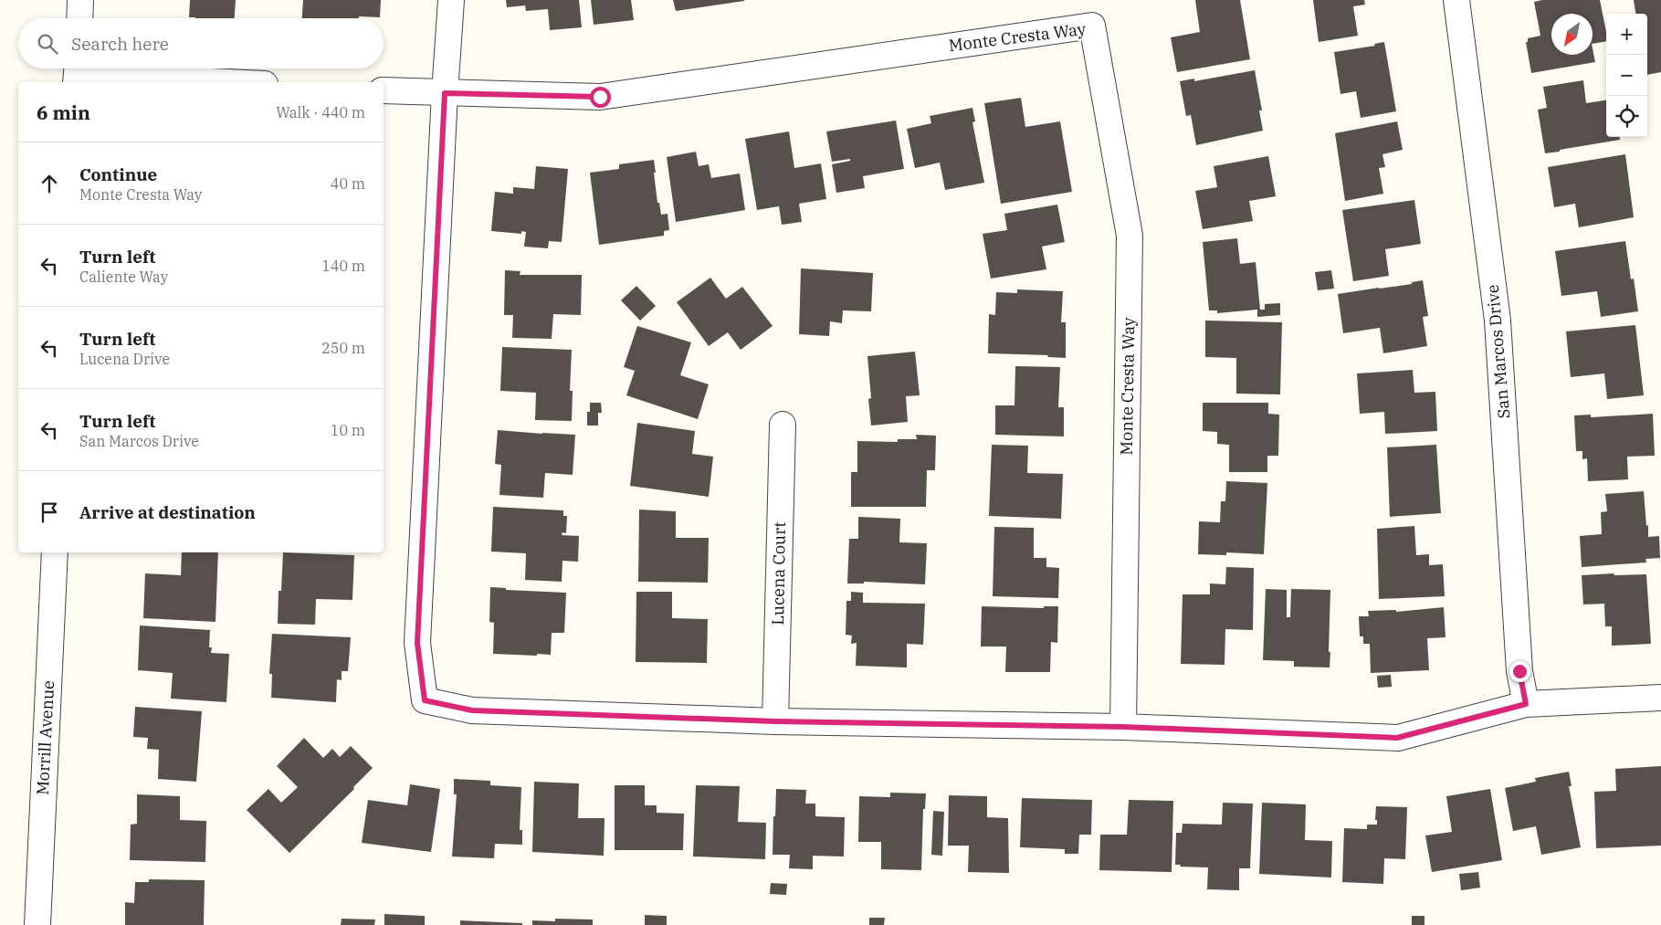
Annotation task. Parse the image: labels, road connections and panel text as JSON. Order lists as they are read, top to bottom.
{
  "streets": {
    "street": [
      "Monte Cresta Way",
      "San Marcos Drive",
      "Lucena Court",
      "Morrill Avenue"
    ]
  },
  "north": "bottom left",
  "page": {
    "map_buttons": ["+", "−"],
    "search": "Search here",
    "heading": ["6 min", "Walk · 440 m"],
    "list": [
      ["Continue", "Monte Cresta Way", "40 m"],
      ["Turn left", "Caliente Way", "140 m"],
      ["Turn left", "Lucena Drive", "250 m"],
      ["Turn left", "San Marcos Drive", "10 m"],
      "Arrive at destination"
    ]
  }
}
